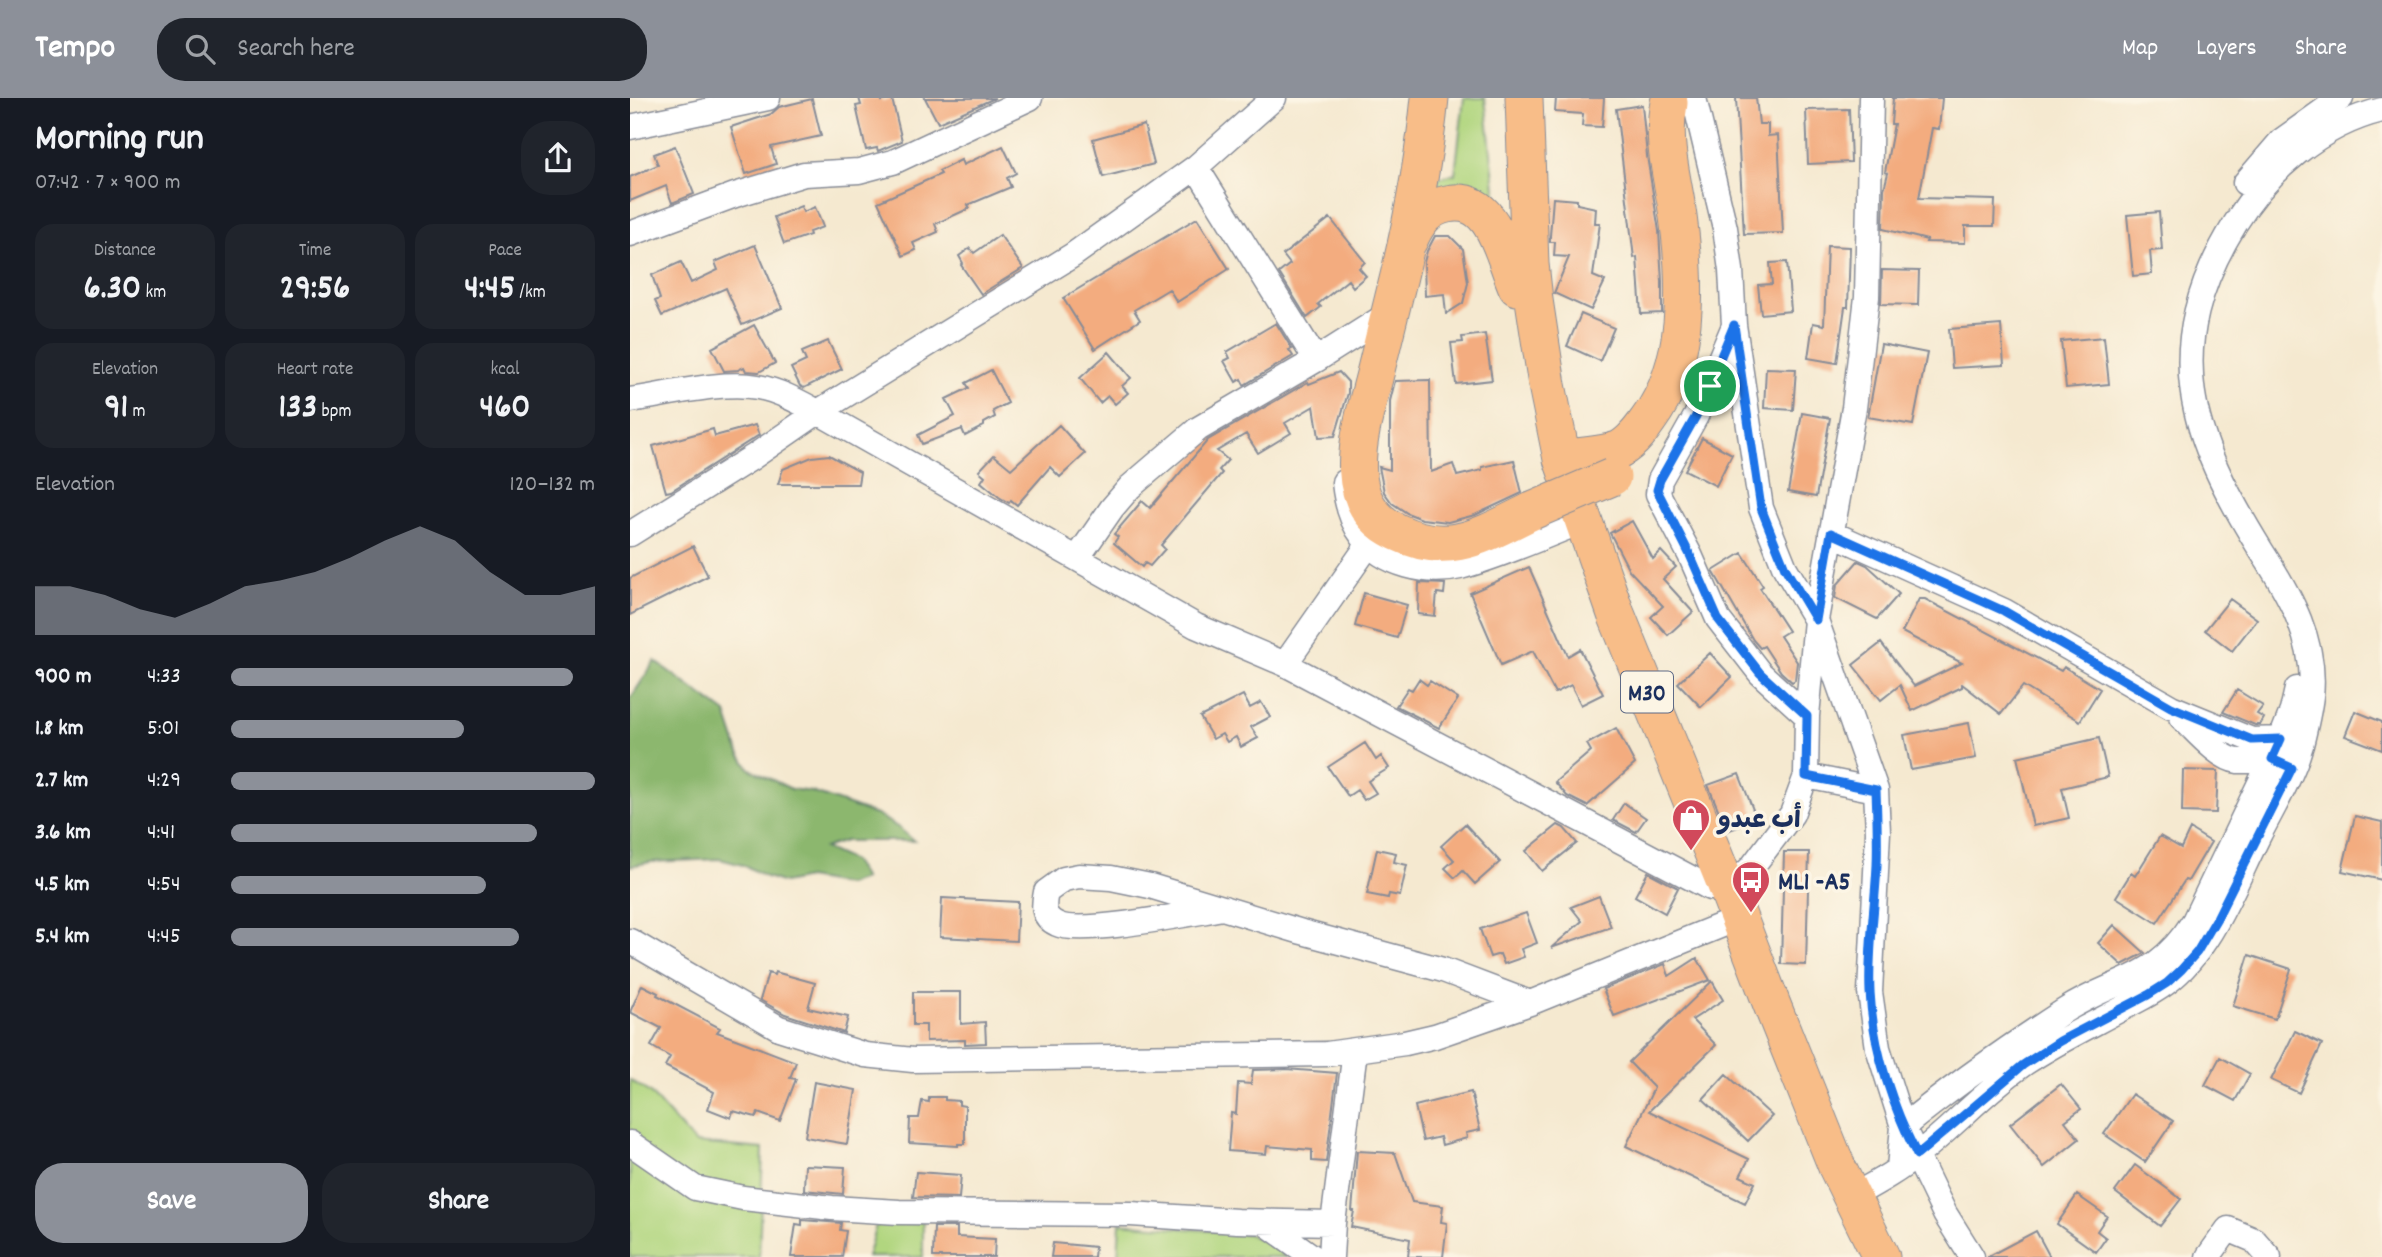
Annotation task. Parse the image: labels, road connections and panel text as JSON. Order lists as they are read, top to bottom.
{
  "streets": {
    "highway": ["M30"]
  },
  "places": {
    "shop": ["أب عبدو"],
    "bus stop": ["ML1 -A5"]
  },
  "page": {
    "header": "Tempo",
    "search": "Search here",
    "nav": ["Map", "Layers", "Share"],
    "heading": ["Morning run", "07:42 · 7 × 900 m"],
    "stats": [
      ["Distance", "6.30 km"],
      ["Time", "29:56"],
      ["Pace", "4:45 /km"],
      ["Elevation", "91 m"],
      ["Heart rate", "133 bpm"],
      ["kcal", "460"]
    ],
    "chart": ["Elevation", "120–132 m"],
    "list": [
      {
        "name": "900 m",
        "note": "4:33"
      },
      {
        "name": "1.8 km",
        "note": "5:01"
      },
      {
        "name": "2.7 km",
        "note": "4:29"
      },
      {
        "name": "3.6 km",
        "note": "4:41"
      },
      {
        "name": "4.5 km",
        "note": "4:54"
      },
      {
        "name": "5.4 km",
        "note": "4:45"
      }
    ],
    "buttons": ["Save", "Share"]
  }
}
